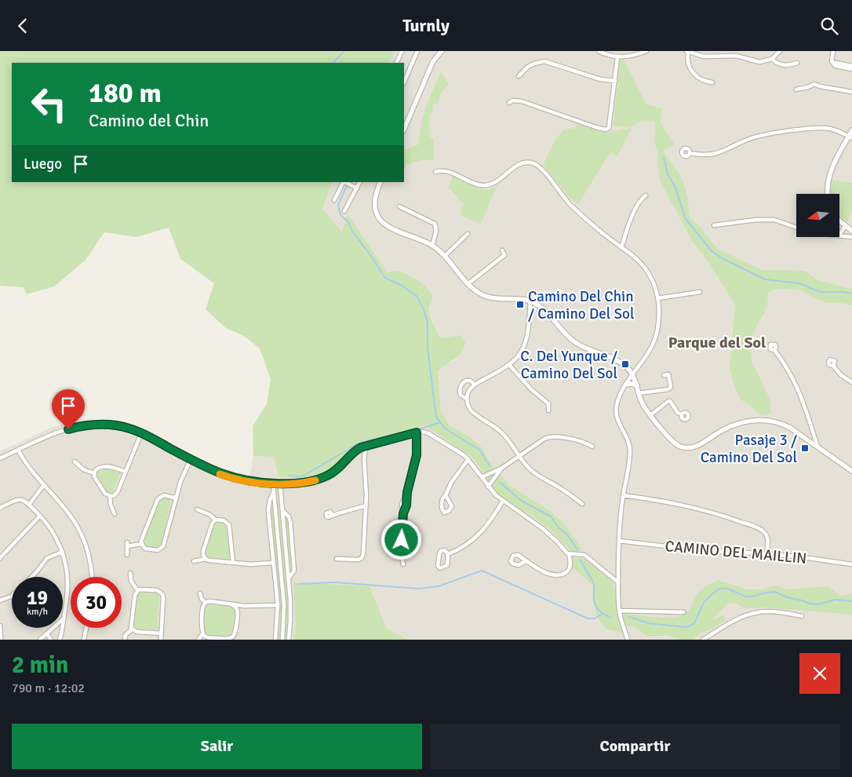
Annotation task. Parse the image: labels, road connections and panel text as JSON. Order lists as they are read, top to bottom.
{
  "streets": {
    "street": ["CAMINO DEL MAILLIN"]
  },
  "districts": ["Parque del Sol"],
  "places": {
    "transit": ["Camino Del Chin / Camino Del Sol", "C. Del Yunque / Camino Del Sol", "Pasaje 3 / Camino Del Sol"]
  },
  "north": "left",
  "page": {
    "header": "Turnly",
    "turn": ["180 m", "Camino del Chin"],
    "then": "Luego",
    "speed": "19 km/h",
    "limit": "30",
    "heading": ["2 min", "790 m · 12:02"],
    "buttons": ["Salir", "Compartir"]
  }
}
